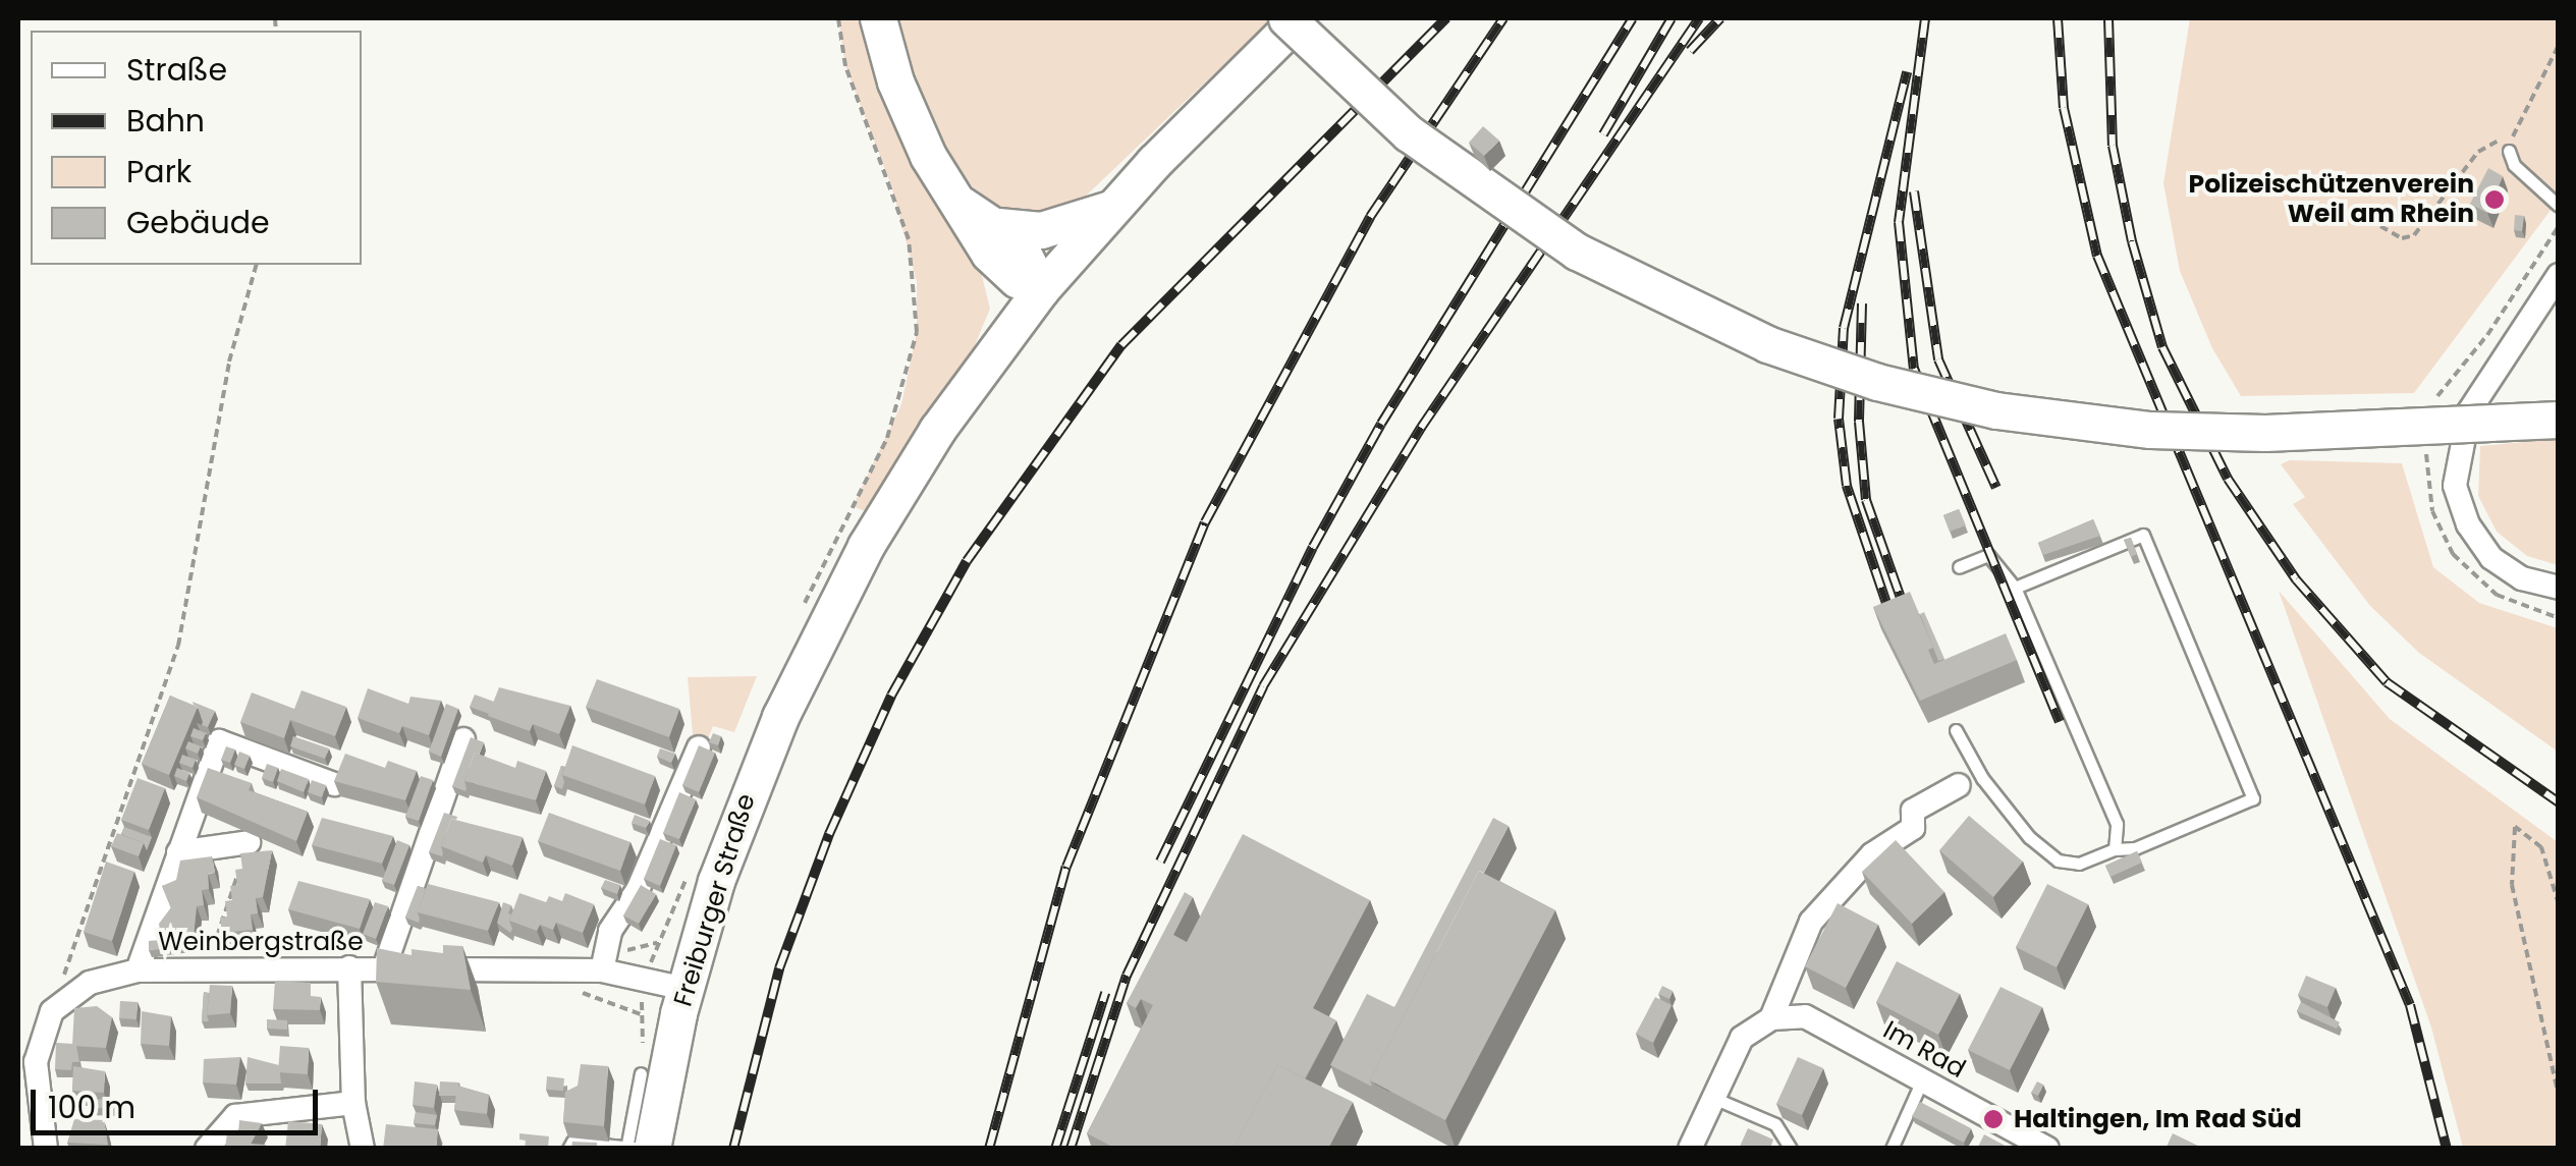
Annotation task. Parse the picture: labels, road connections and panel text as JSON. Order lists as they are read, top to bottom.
{
  "streets": {
    "main road": ["Freiburger Straße"],
    "street": ["Weinbergstraße", "Im Rad"]
  },
  "crossings": [
    ["Freiburger Straße", "Weinbergstraße"]
  ],
  "places": ["Polizeischützenverein Weil am Rhein", "Haltingen, Im Rad Süd"],
  "legend": [
    "Straße",
    "Bahn",
    "Park",
    "Gebäude"
  ],
  "scale_bar": "100 m"
}
